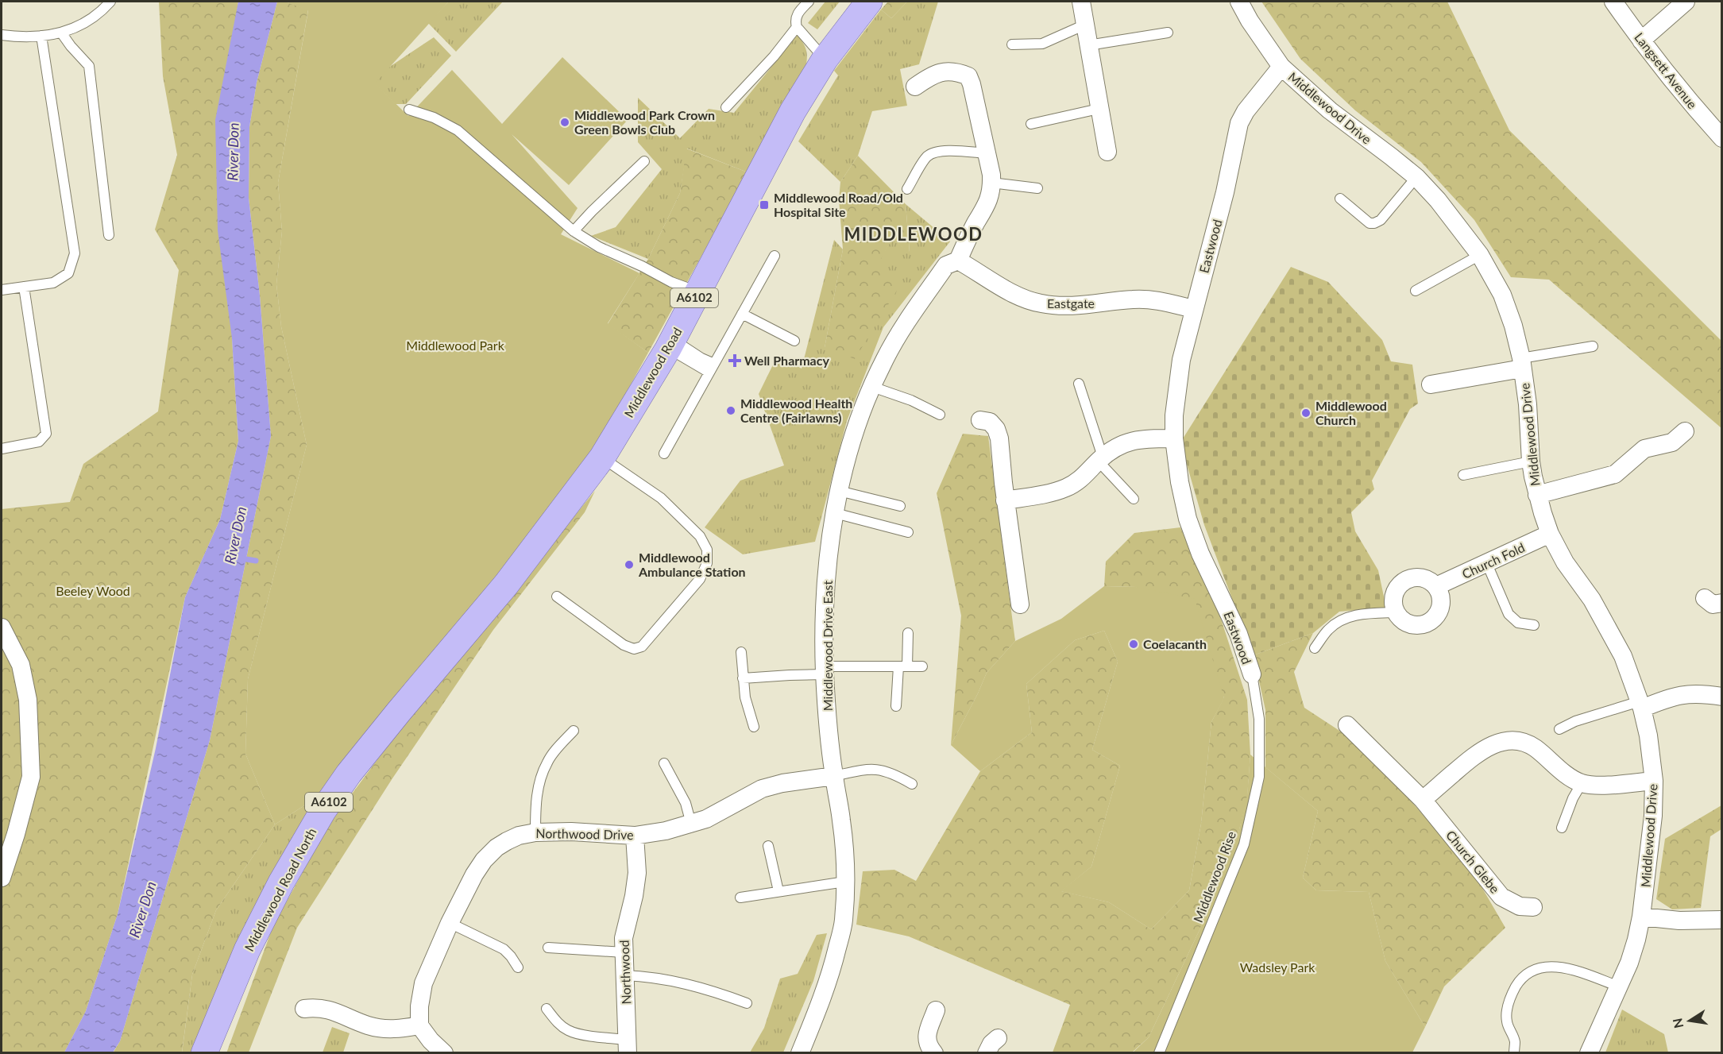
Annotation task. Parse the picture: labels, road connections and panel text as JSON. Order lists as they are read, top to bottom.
{
  "streets": {
    "main road": ["A6102", "Middlewood Road", "Middlewood Road North"],
    "street": [
      "Langsett Avenue",
      "Middlewood Drive",
      "Eastwood",
      "Eastgate",
      "Church Fold",
      "Middlewood Drive East",
      "Northwood Drive",
      "Church Glebe",
      "Northwood"
    ],
    "lane": ["Middlewood Rise"]
  },
  "crossings": [
    ["Middlewood Drive", "Eastwood"],
    ["Middlewood Drive", "Church Fold"],
    ["Eastwood", "Eastgate"],
    ["Eastwood", "Middlewood Rise"],
    ["Eastgate", "Middlewood Drive East"],
    ["Middlewood Road", "Middlewood Road North"],
    ["Middlewood Drive East", "Northwood Drive"],
    ["Northwood Drive", "Northwood"]
  ],
  "districts": ["MIDDLEWOOD"],
  "water": ["River Don"],
  "parks": ["Middlewood Park", "Beeley Wood", "Wadsley Park"],
  "places": {
    "other": [
      "Middlewood Park Crown Green Bowls Club",
      "Middlewood Health Centre (Fairlawns)",
      "Middlewood Church",
      "Middlewood Ambulance Station",
      "Coelacanth"
    ],
    "transit": ["Middlewood Road/Old Hospital Site"],
    "health": ["Well Pharmacy"]
  },
  "north": "left"
}
